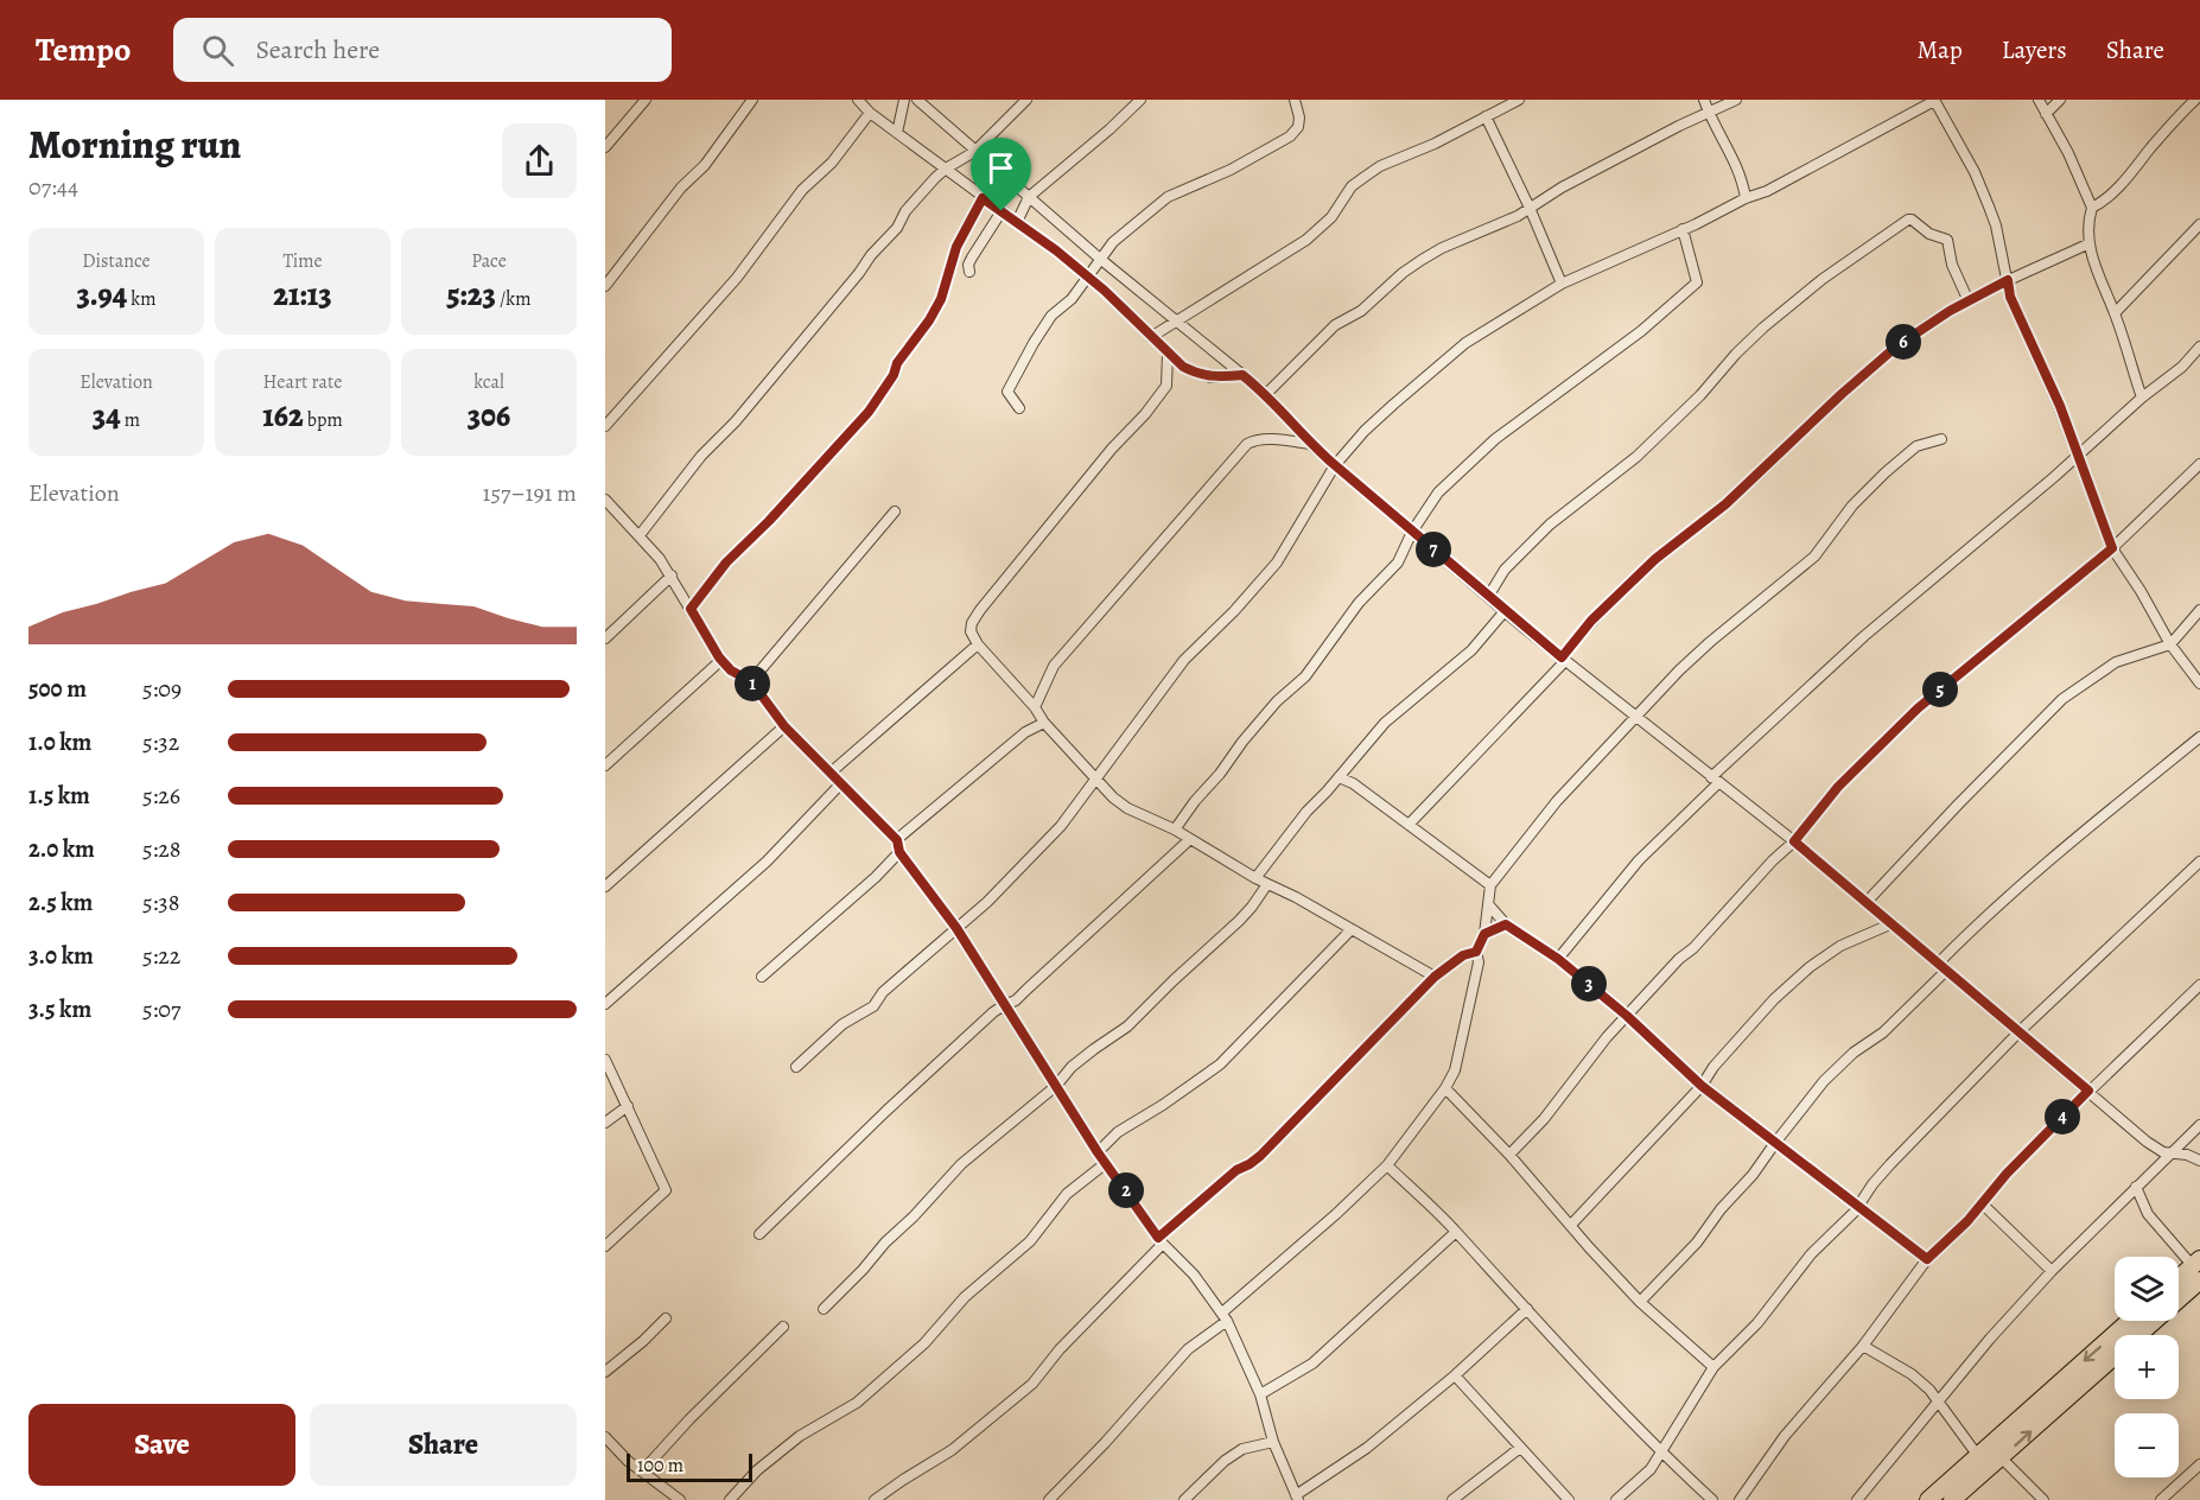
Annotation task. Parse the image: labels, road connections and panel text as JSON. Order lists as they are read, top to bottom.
{
  "scale_bar": "100 m",
  "page": {
    "header": "Tempo",
    "search": "Search here",
    "nav": ["Map", "Layers", "Share"],
    "heading": ["Morning run", "07:44"],
    "stats": [
      ["Distance", "3.94 km"],
      ["Time", "21:13"],
      ["Pace", "5:23 /km"],
      ["Elevation", "34 m"],
      ["Heart rate", "162 bpm"],
      ["kcal", "306"]
    ],
    "pins": [
      "6",
      "7",
      "1",
      "5",
      "3",
      "4",
      "2"
    ],
    "chart": ["Elevation", "157–191 m"],
    "list": [
      {
        "name": "500 m",
        "note": "5:09"
      },
      {
        "name": "1.0 km",
        "note": "5:32"
      },
      {
        "name": "1.5 km",
        "note": "5:26"
      },
      {
        "name": "2.0 km",
        "note": "5:28"
      },
      {
        "name": "2.5 km",
        "note": "5:38"
      },
      {
        "name": "3.0 km",
        "note": "5:22"
      },
      {
        "name": "3.5 km",
        "note": "5:07"
      }
    ],
    "map_buttons": ["+", "−"],
    "buttons": ["Save", "Share"],
    "scale": "100 m"
  }
}
